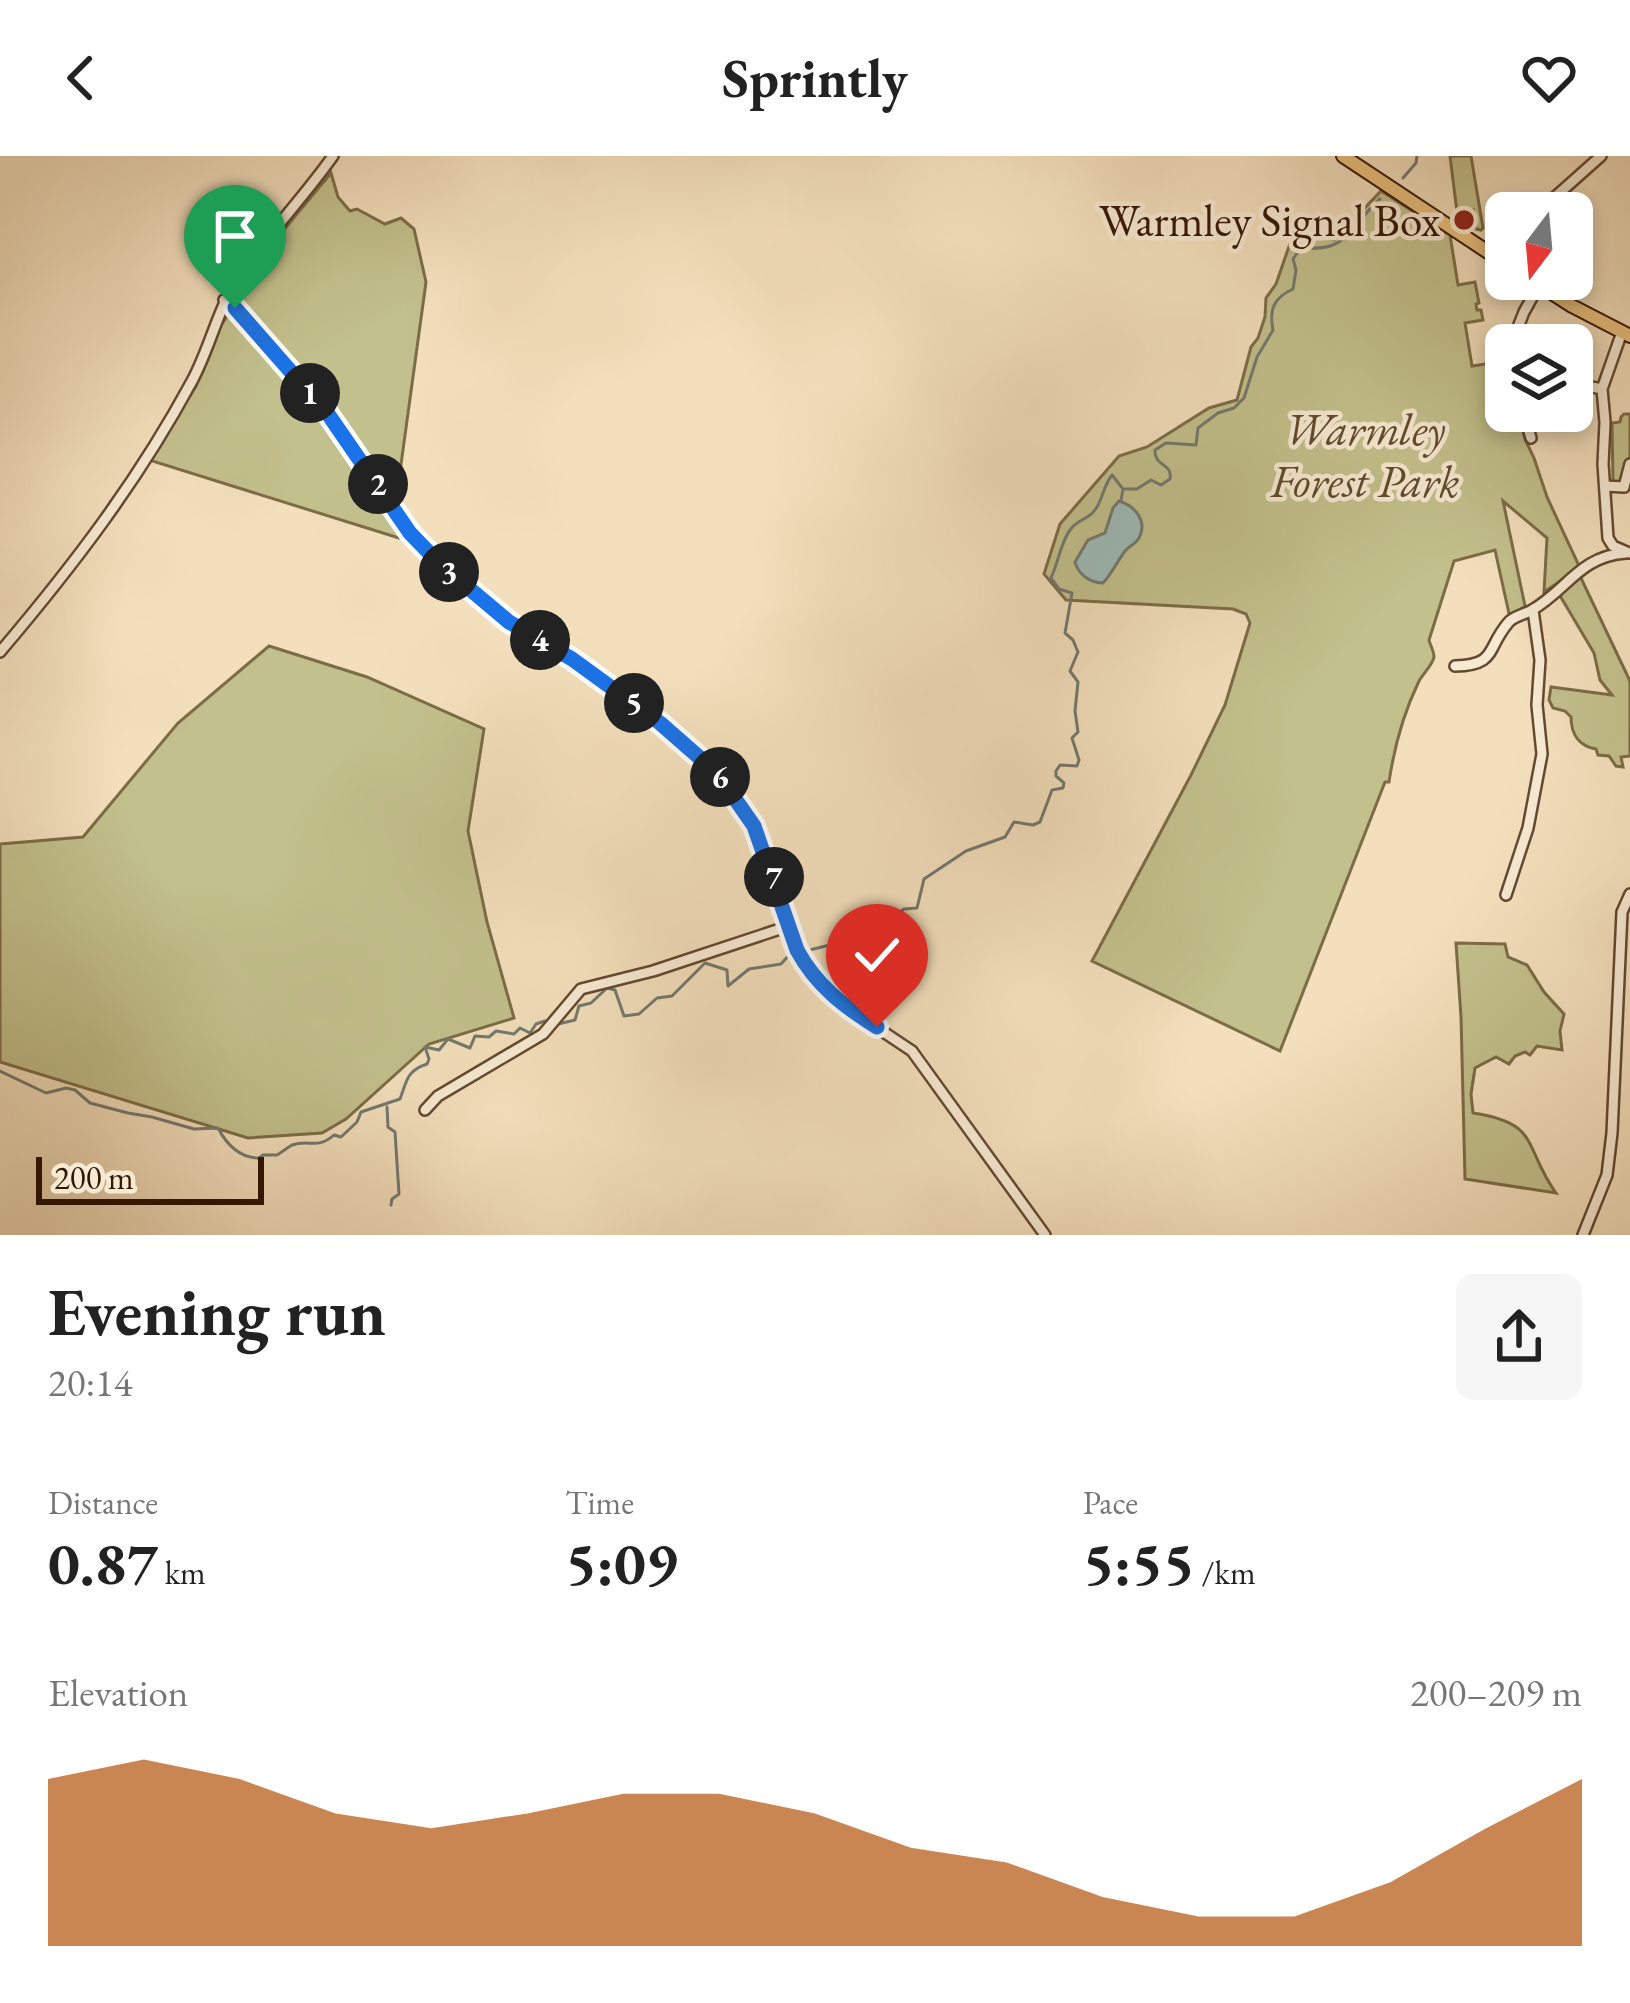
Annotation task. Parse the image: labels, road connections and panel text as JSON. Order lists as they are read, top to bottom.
{
  "parks": ["Warmley Forest Park"],
  "places": ["Warmley Signal Box"],
  "scale_bar": "200 m",
  "north": "bottom",
  "page": {
    "header": "Sprintly",
    "pins": [
      "1",
      "2",
      "3",
      "4",
      "5",
      "6",
      "7"
    ],
    "scale": "200 m",
    "heading": ["Evening run", "20:14"],
    "stats": [
      ["Distance", "0.87 km"],
      ["Time", "5:09"],
      ["Pace", "5:55 /km"]
    ],
    "chart": ["Elevation", "200–209 m"]
  }
}
